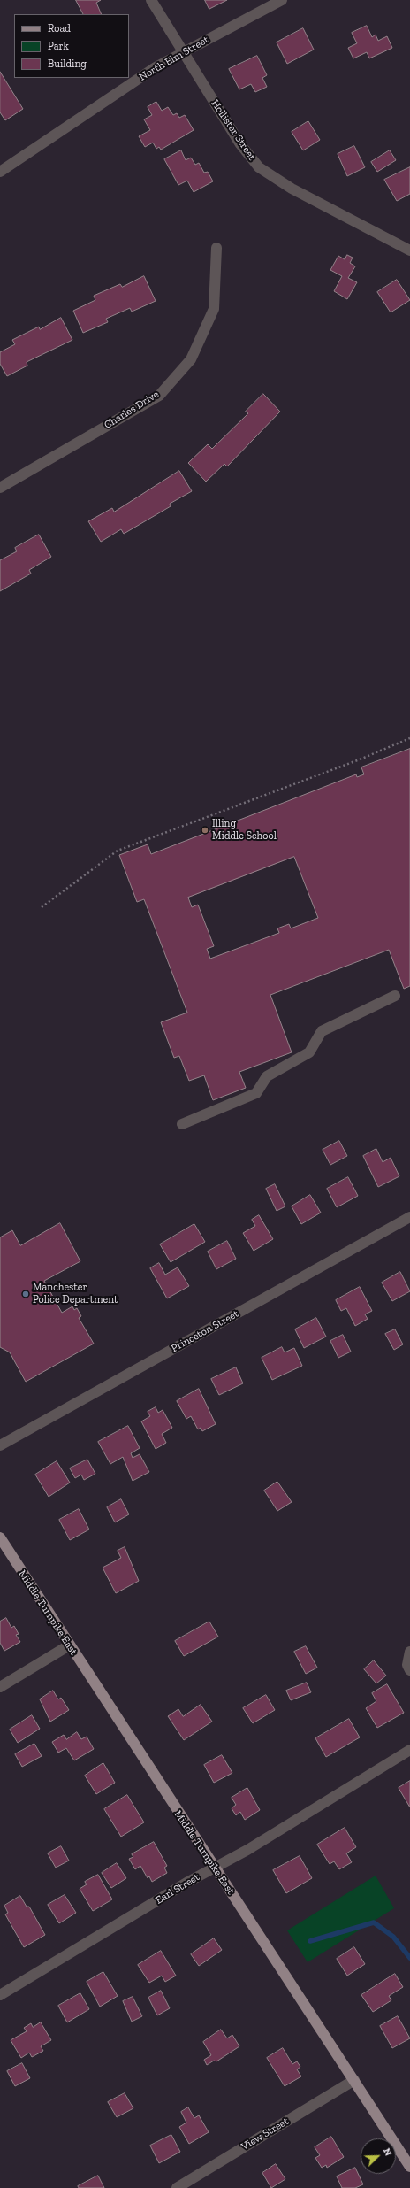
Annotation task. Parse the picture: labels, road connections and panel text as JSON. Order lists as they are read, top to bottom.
{
  "streets": {
    "main road": ["Middle Turnpike East"],
    "street": [
      "North Elm Street",
      "Hollister Street",
      "Charles Drive",
      "Princeton Street",
      "Earl Street",
      "View Street"
    ]
  },
  "crossings": [
    ["North Elm Street", "Hollister Street"],
    ["Middle Turnpike East", "Earl Street"],
    ["Middle Turnpike East", "View Street"]
  ],
  "places": ["Illing Middle School", "Manchester Police Department"],
  "legend": ["Road", "Park", "Building"],
  "north": "top right"
}
